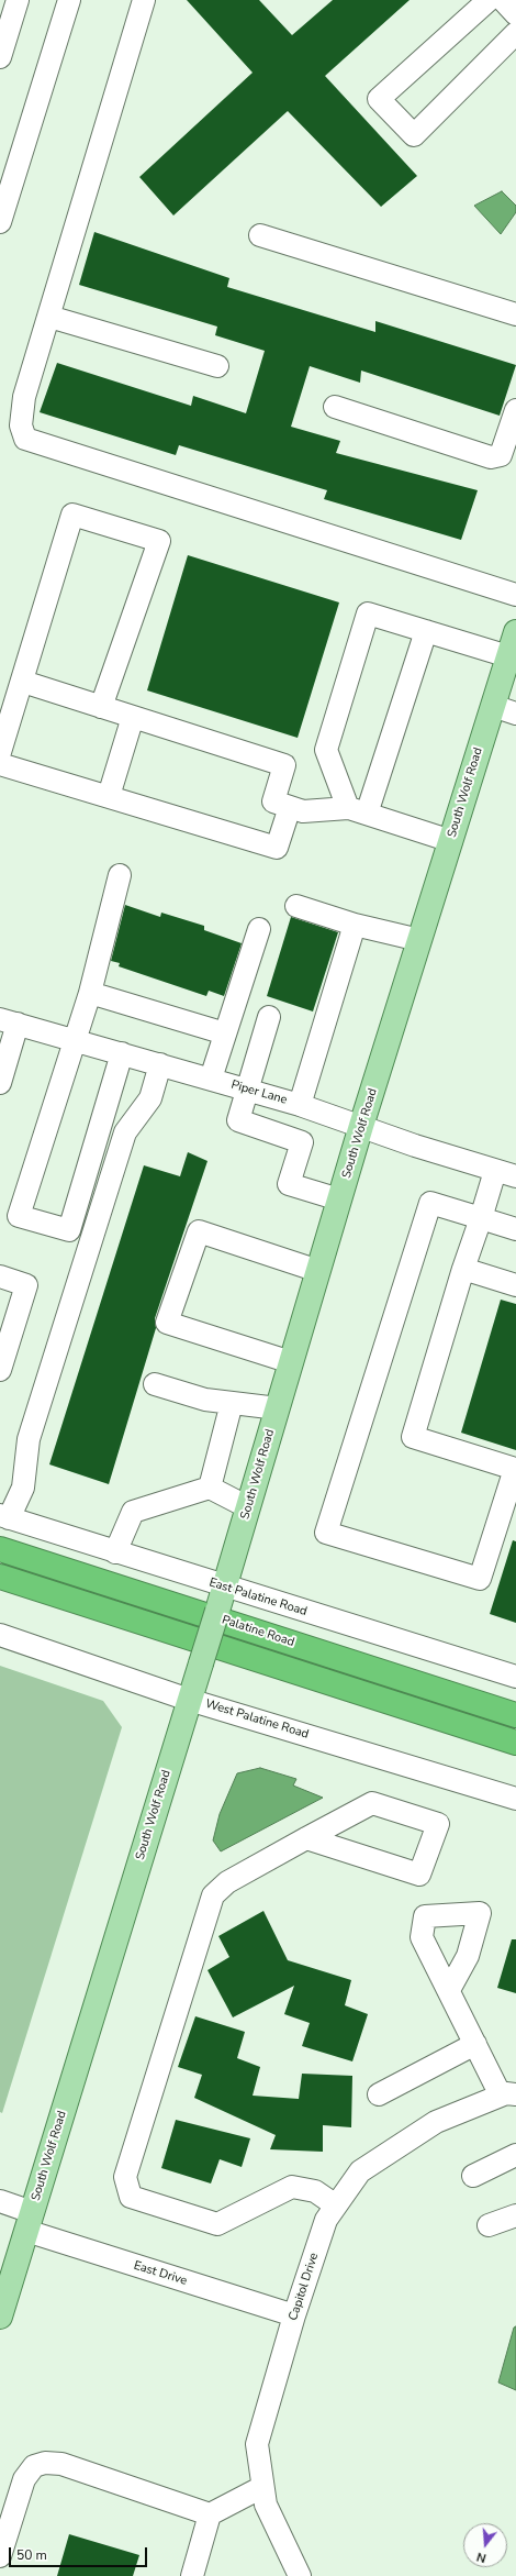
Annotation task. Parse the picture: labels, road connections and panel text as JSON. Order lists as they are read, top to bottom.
{
  "streets": {
    "highway": ["Palatine Road"],
    "main road": ["South Wolf Road"],
    "street": [
      "Piper Lane",
      "East Palatine Road",
      "West Palatine Road",
      "East Drive",
      "Capitol Drive"
    ]
  },
  "crossings": [
    ["South Wolf Road", "Piper Lane"],
    ["South Wolf Road", "East Palatine Road"],
    ["South Wolf Road", "West Palatine Road"],
    ["South Wolf Road", "East Drive"],
    ["East Drive", "Capitol Drive"]
  ],
  "scale_bar": "50 m",
  "north": "bottom"
}
